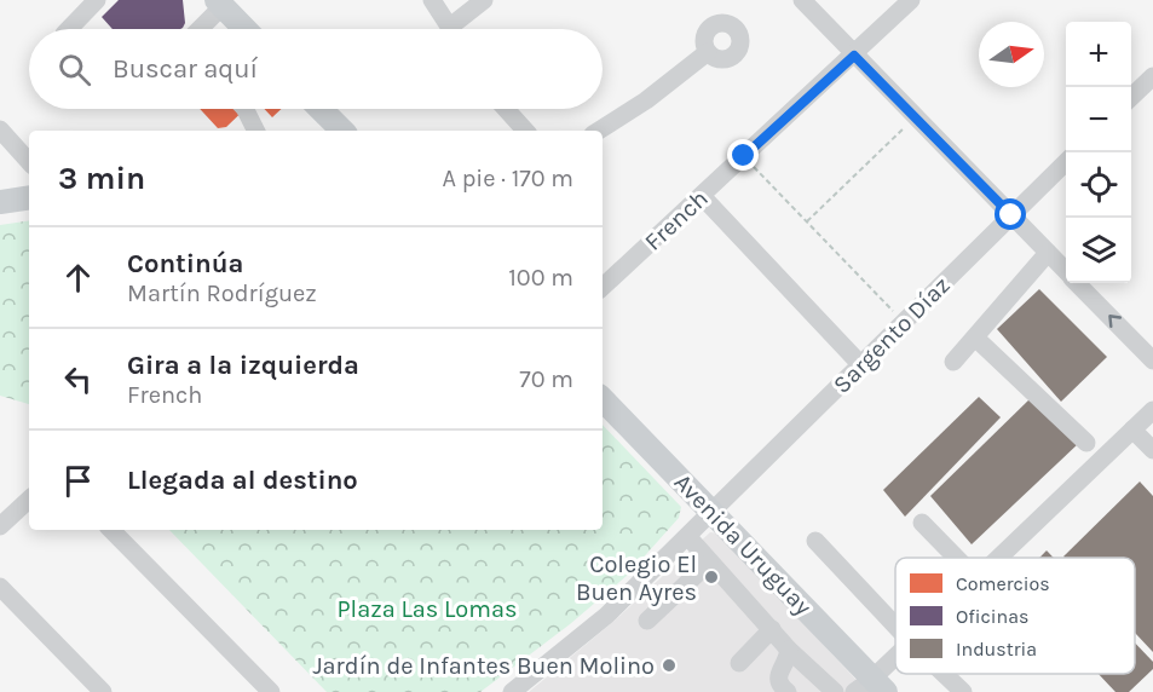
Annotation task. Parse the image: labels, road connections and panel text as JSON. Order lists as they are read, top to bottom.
{
  "streets": {
    "main road": ["Avenida Uruguay"],
    "street": ["French", "Sargento Díaz"]
  },
  "crossings": [
    ["Sargento Díaz", "Avenida Uruguay"]
  ],
  "parks": ["Plaza Las Lomas"],
  "places": ["Colegio El Buen Ayres", "Jardín de Infantes Buen Molino"],
  "legend": ["Comercios", "Oficinas", "Industria"],
  "north": "right",
  "page": {
    "map_buttons": ["+", "−"],
    "search": "Buscar aquí",
    "heading": ["3 min", "A pie · 170 m"],
    "list": [
      ["Continúa", "Martín Rodríguez", "100 m"],
      ["Gira a la izquierda", "French", "70 m"],
      "Llegada al destino"
    ]
  }
}
